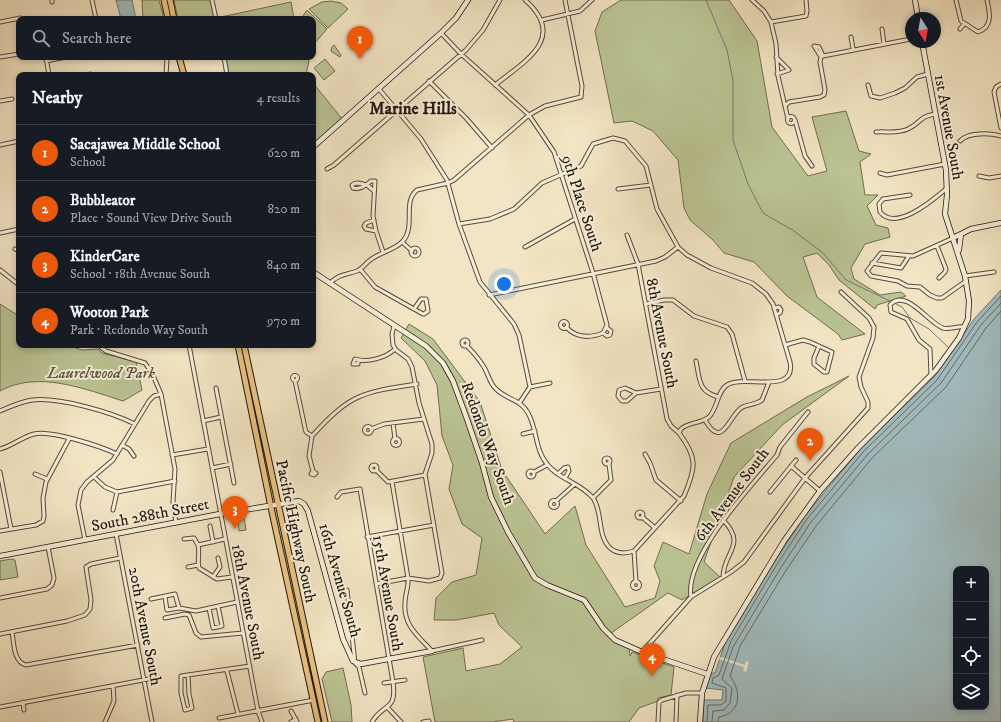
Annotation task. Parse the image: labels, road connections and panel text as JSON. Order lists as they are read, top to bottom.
{
  "streets": {
    "main road": ["Pacific Highway South"],
    "street": [
      "1st Avenue South",
      "9th Place South",
      "8th Avenue South",
      "Redondo Way South",
      "6th Avenue South",
      "South 288th Street",
      "16th Avenue South",
      "15th Avenue South",
      "18th Avenue South",
      "20th Avenue South"
    ]
  },
  "crossings": [
    ["South 288th Street", "Pacific Highway South"],
    ["South 288th Street", "16th Avenue South"],
    ["South 288th Street", "18th Avenue South"],
    ["South 288th Street", "20th Avenue South"]
  ],
  "districts": ["Marine Hills"],
  "parks": ["Laurelwood Park"],
  "north": "bottom",
  "page": {
    "search": "Search here",
    "pins": [
      "1",
      "2",
      "3",
      "4"
    ],
    "heading": ["Nearby", "4 results"],
    "list": [
      {
        "mark": "1",
        "name": "Sacajawea Middle School",
        "note": "School",
        "value": "620 m"
      },
      {
        "mark": "2",
        "name": "Bubbleator",
        "note": "Place · Sound View Drive South",
        "value": "820 m"
      },
      {
        "mark": "3",
        "name": "KinderCare",
        "note": "School · 18th Avenue South",
        "value": "840 m"
      },
      {
        "mark": "4",
        "name": "Wooton Park",
        "note": "Park · Redondo Way South",
        "value": "970 m"
      }
    ],
    "map_buttons": ["+", "−"]
  }
}
